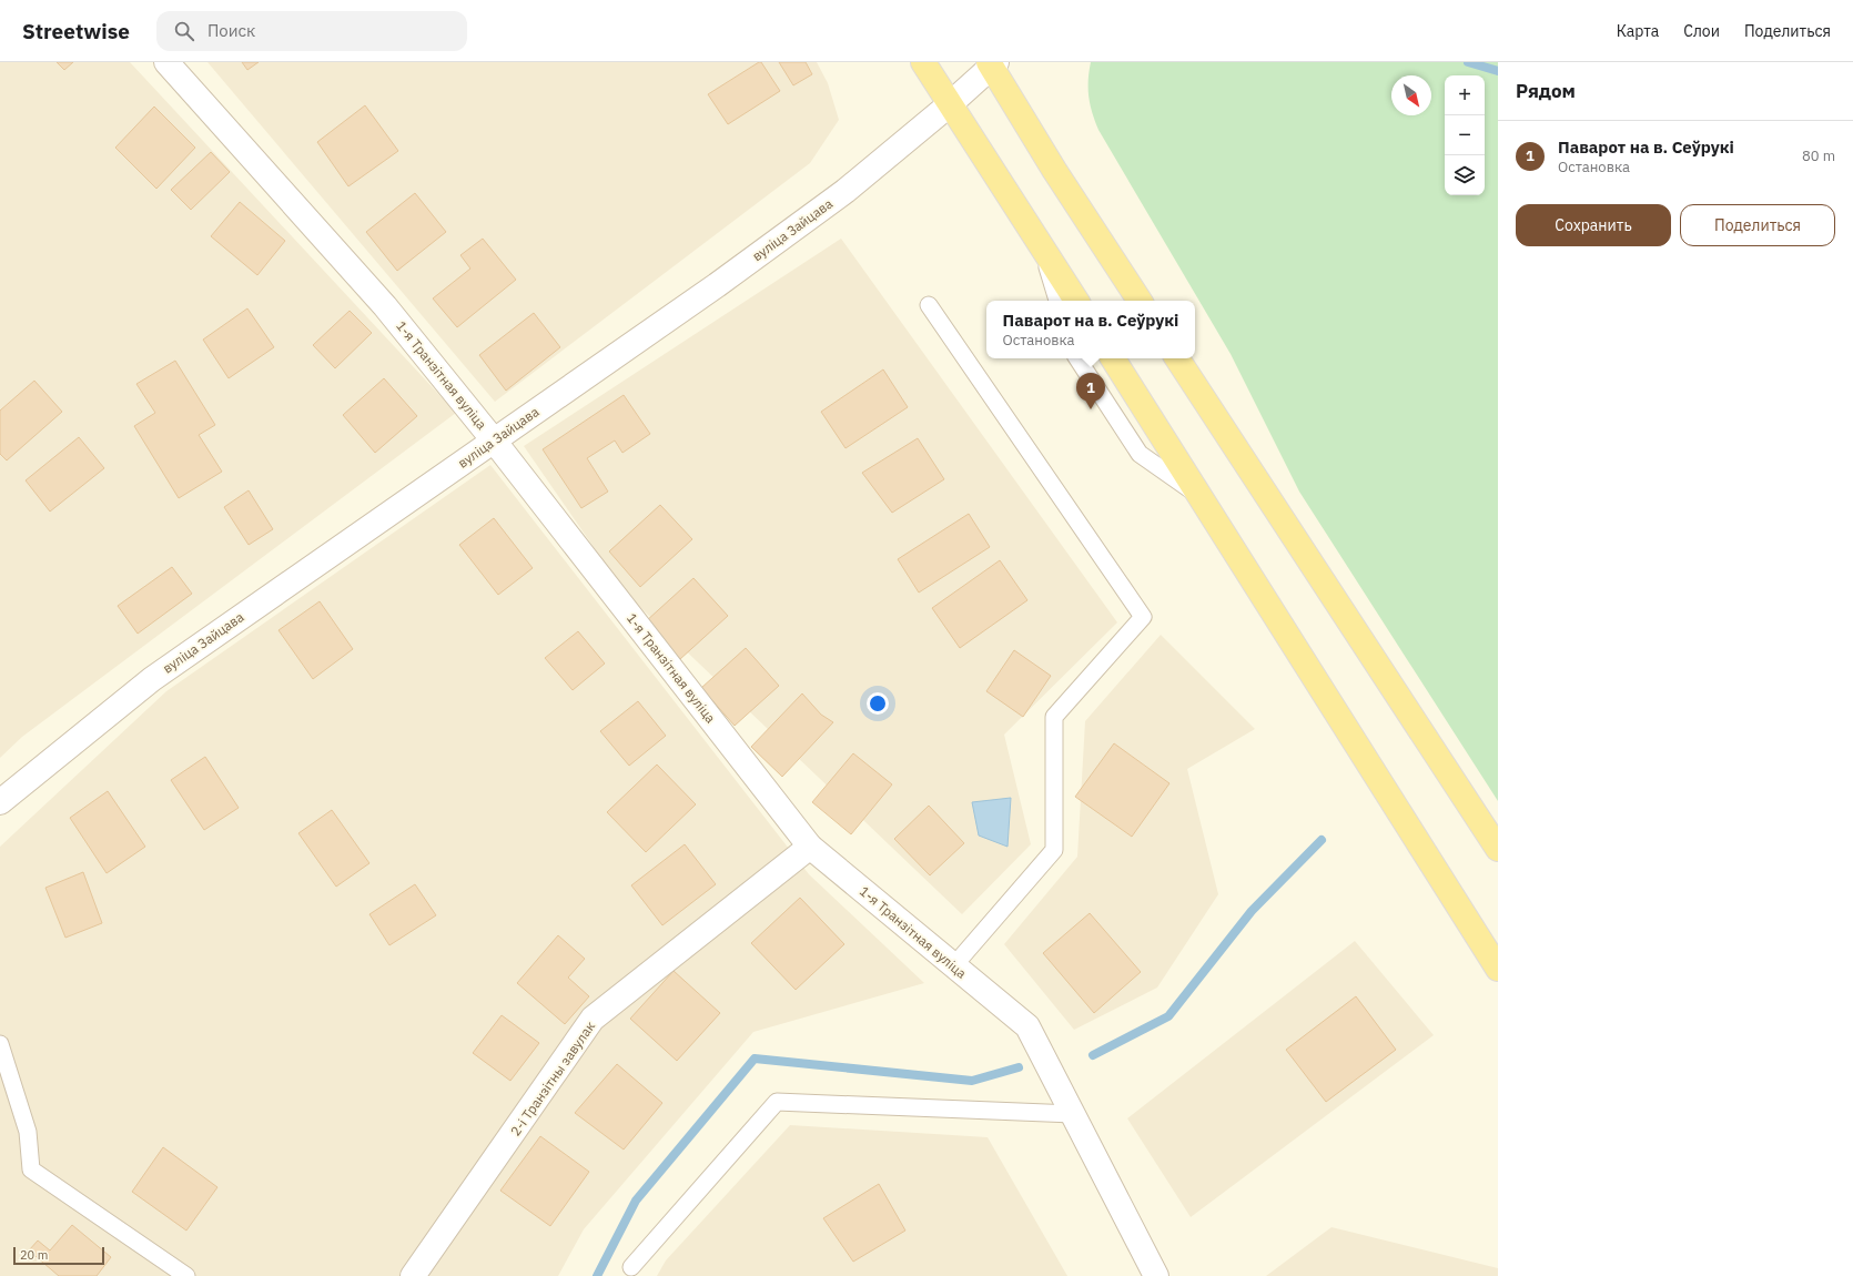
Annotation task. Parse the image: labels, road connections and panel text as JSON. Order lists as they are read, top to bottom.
{
  "streets": {
    "street": ["вуліца Зайцава", "1-я Транзітная вуліца", "2-і Транзітны завулак"]
  },
  "crossings": [
    ["вуліца Зайцава", "1-я Транзітная вуліца"],
    ["1-я Транзітная вуліца", "2-і Транзітны завулак"]
  ],
  "scale_bar": "20 m",
  "north": "bottom right",
  "page": {
    "header": "Streetwise",
    "search": "Поиск",
    "nav": ["Карта", "Слои", "Поделиться"],
    "heading": "Рядом",
    "map_buttons": ["+", "−"],
    "list": [
      {
        "mark": "1",
        "name": "Паварот на в. Сеўрукі",
        "note": "Остановка",
        "value": "80 m"
      }
    ],
    "buttons": ["Сохранить", "Поделиться"],
    "popup": ["Паварот на в. Сеўрукі", "Остановка"],
    "pins": "1",
    "scale": "20 m"
  }
}
